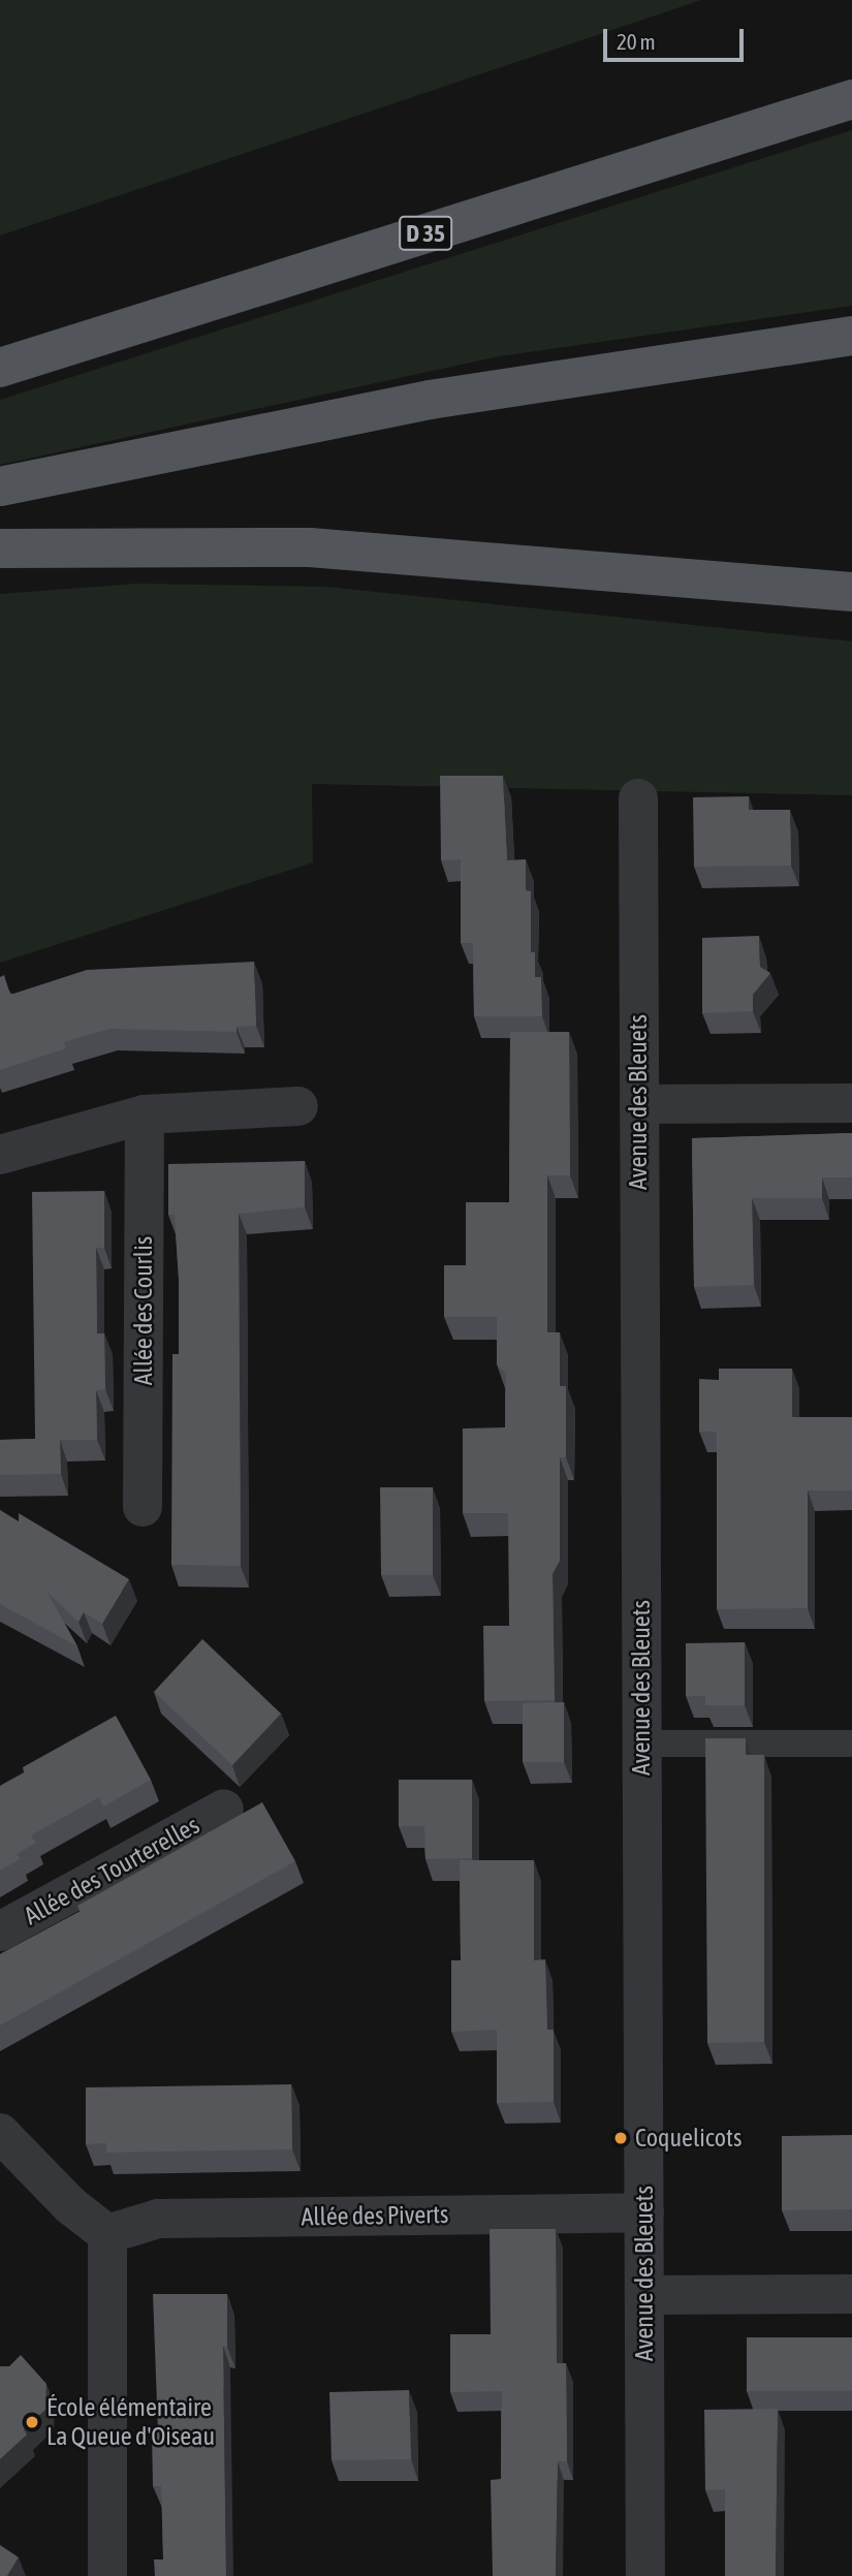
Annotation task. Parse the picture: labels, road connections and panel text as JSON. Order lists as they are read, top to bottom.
{
  "streets": {
    "main road": ["D 35"],
    "street": [
      "Avenue des Bleuets",
      "Allée des Courlis",
      "Allée des Tourterelles",
      "Allée des Piverts"
    ]
  },
  "crossings": [
    ["Avenue des Bleuets", "Allée des Piverts"]
  ],
  "places": ["Coquelicots", "École élémentaire La Queue d'Oiseau"],
  "scale_bar": "20 m"
}
